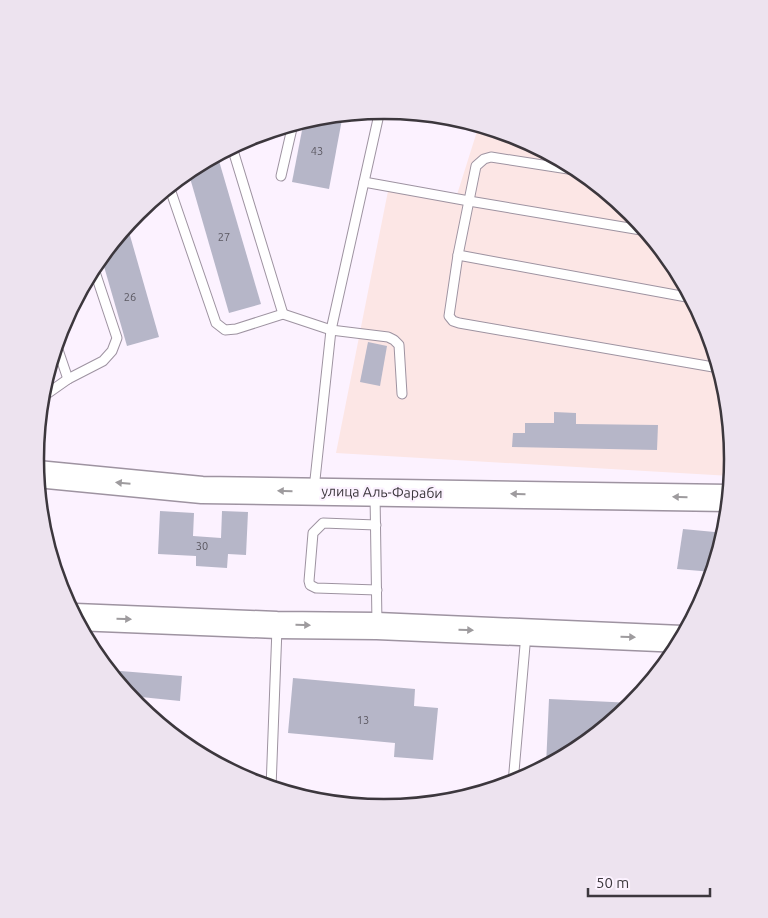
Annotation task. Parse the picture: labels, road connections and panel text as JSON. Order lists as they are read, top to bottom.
{
  "streets": {
    "main road": ["улица Аль-Фараби"]
  },
  "house_numbers": [
    "43",
    "27",
    "26",
    "30",
    "13"
  ],
  "scale_bar": "50 m"
}
